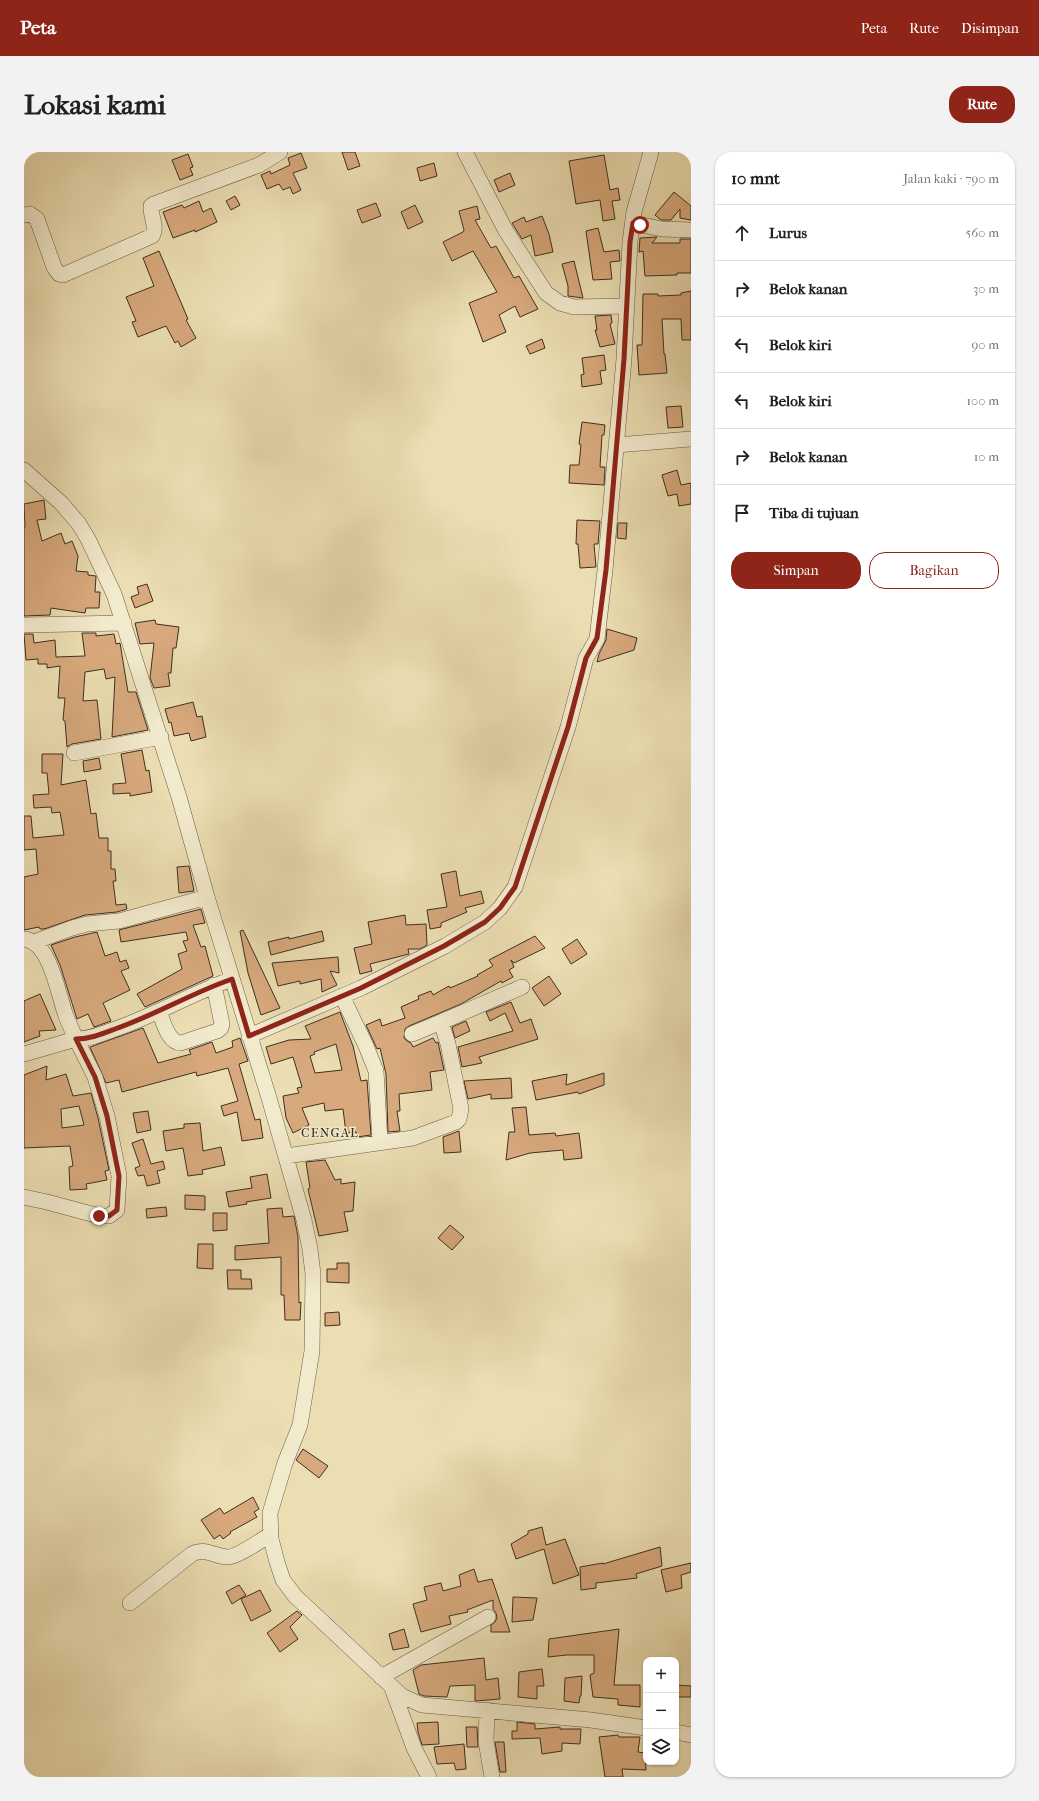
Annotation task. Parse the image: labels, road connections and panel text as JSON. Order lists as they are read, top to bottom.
{
  "districts": ["CENGAL"],
  "page": {
    "header": "Peta",
    "nav": ["Peta", "Rute", "Disimpan"],
    "buttons": [
      "Rute",
      ["Simpan", "Bagikan"]
    ],
    "title": "Lokasi kami",
    "heading": ["10 mnt", "Jalan kaki · 790 m"],
    "list": [
      ["Lurus", "560 m"],
      ["Belok kanan", "30 m"],
      ["Belok kiri", "90 m"],
      ["Belok kiri", "100 m"],
      ["Belok kanan", "10 m"],
      "Tiba di tujuan"
    ],
    "map_buttons": ["+", "−"]
  }
}
